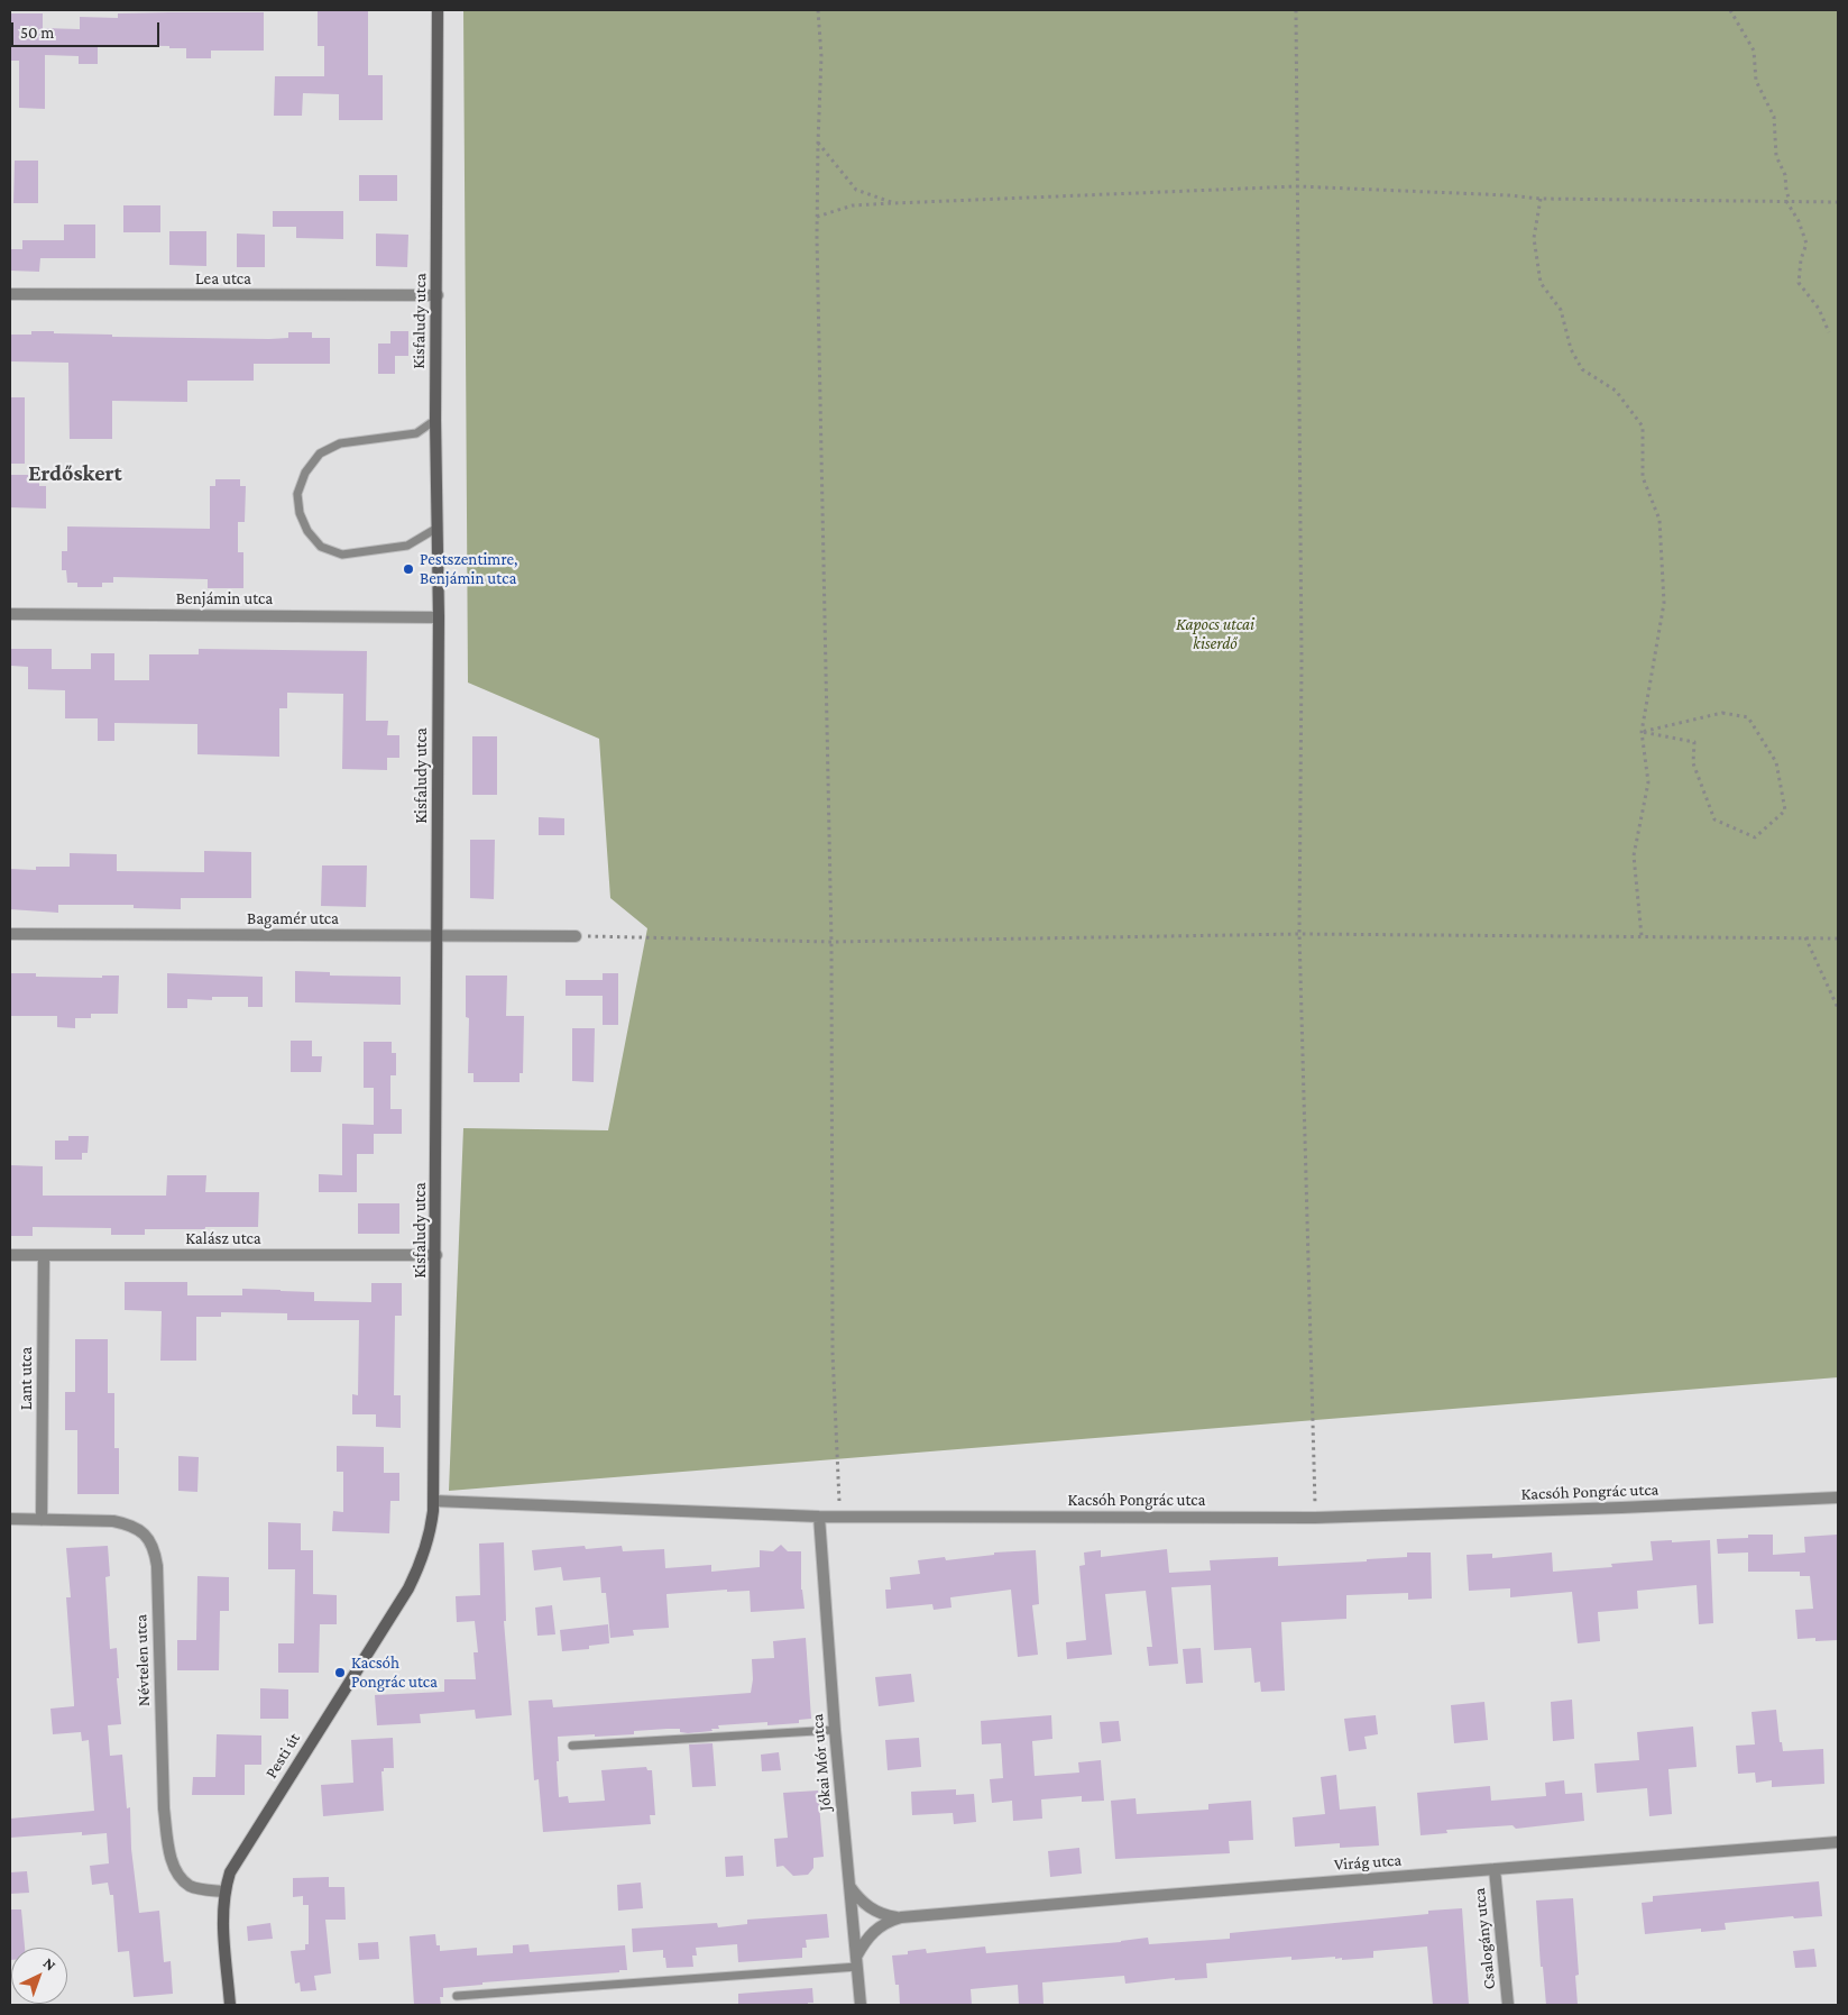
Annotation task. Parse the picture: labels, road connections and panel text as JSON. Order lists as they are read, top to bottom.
{
  "streets": {
    "street": [
      "Lea utca",
      "Kisfaludy utca",
      "Benjámin utca",
      "Bagamér utca",
      "Kalász utca",
      "Lant utca",
      "Kacsóh Pongrác utca",
      "Névtelen utca",
      "Pesti út",
      "Jókai Mór utca",
      "Virág utca",
      "Csalogány utca"
    ]
  },
  "crossings": [
    ["Lea utca", "Kisfaludy utca"],
    ["Kisfaludy utca", "Benjámin utca"],
    ["Kisfaludy utca", "Bagamér utca"],
    ["Kisfaludy utca", "Kalász utca"],
    ["Kisfaludy utca", "Kacsóh Pongrác utca"],
    ["Kisfaludy utca", "Pesti út"],
    ["Kalász utca", "Lant utca"],
    ["Lant utca", "Névtelen utca"],
    ["Kacsóh Pongrác utca", "Jókai Mór utca"],
    ["Névtelen utca", "Pesti út"],
    ["Jókai Mór utca", "Virág utca"],
    ["Virág utca", "Csalogány utca"]
  ],
  "districts": ["Erdőskert"],
  "parks": ["Kapocs utcai kiserdő"],
  "places": ["Pestszentimre, Benjámin utca", "Kacsóh Pongrác utca"],
  "scale_bar": "50 m",
  "north": "top right"
}
